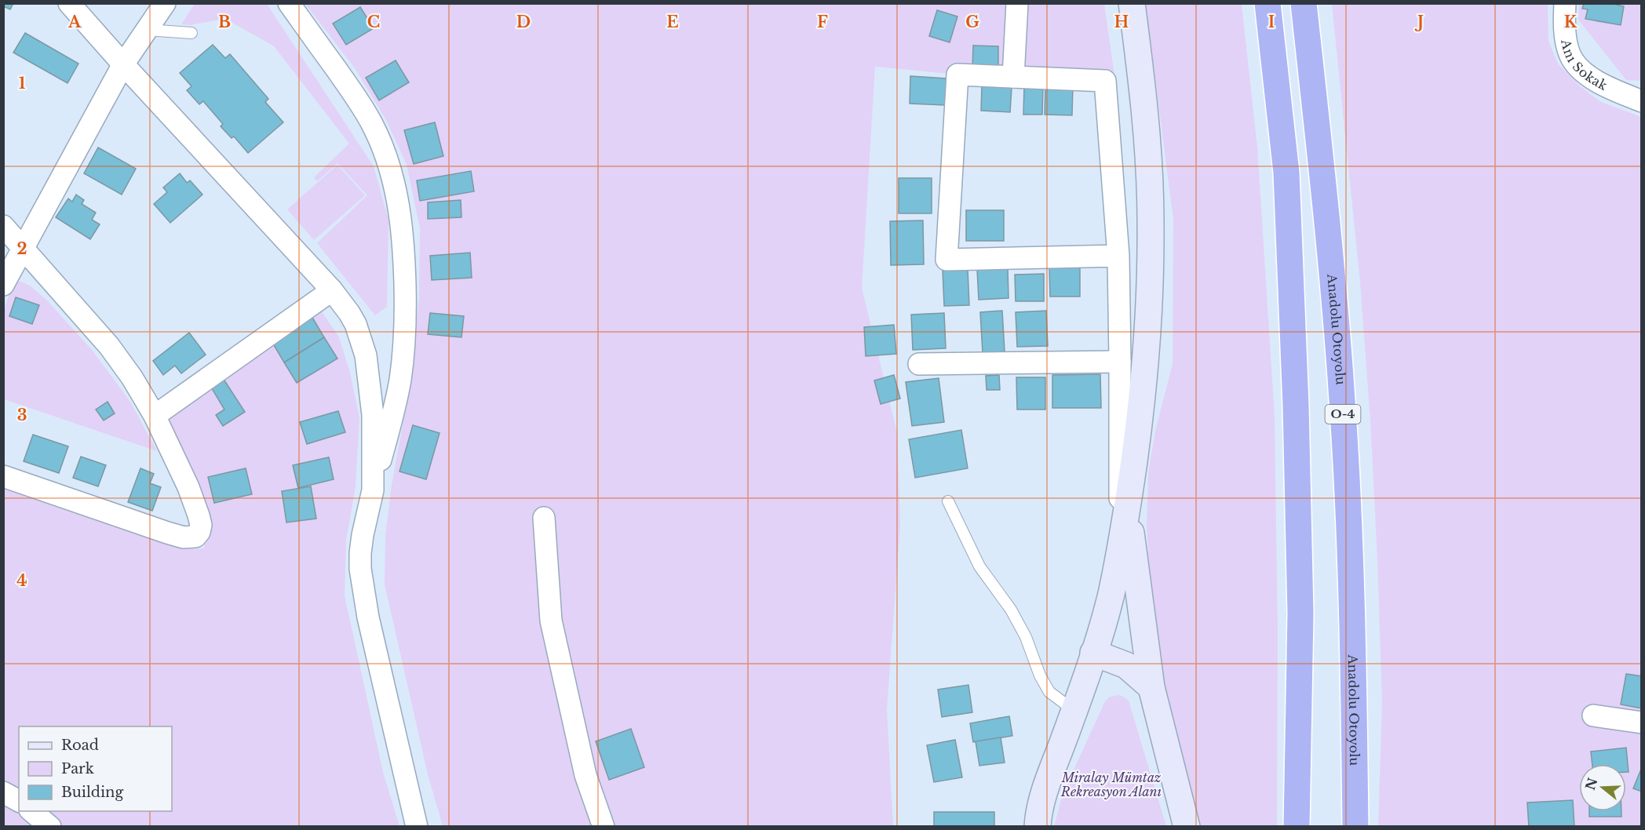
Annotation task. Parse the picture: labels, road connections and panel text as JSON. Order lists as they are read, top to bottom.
{
  "streets": {
    "highway": ["Anadolu Otoyolu", "O-4"],
    "street": ["Anı Sokak"]
  },
  "parks": ["Miralay Mümtaz Rekreasyon Alanı"],
  "legend": ["Road", "Park", "Building"],
  "north": "left",
  "grid": {
    "columns": [
      "A",
      "B",
      "C",
      "D",
      "E",
      "F",
      "G",
      "H",
      "I",
      "J",
      "K"
    ],
    "rows": [
      "1",
      "2",
      "3",
      "4"
    ]
  }
}
